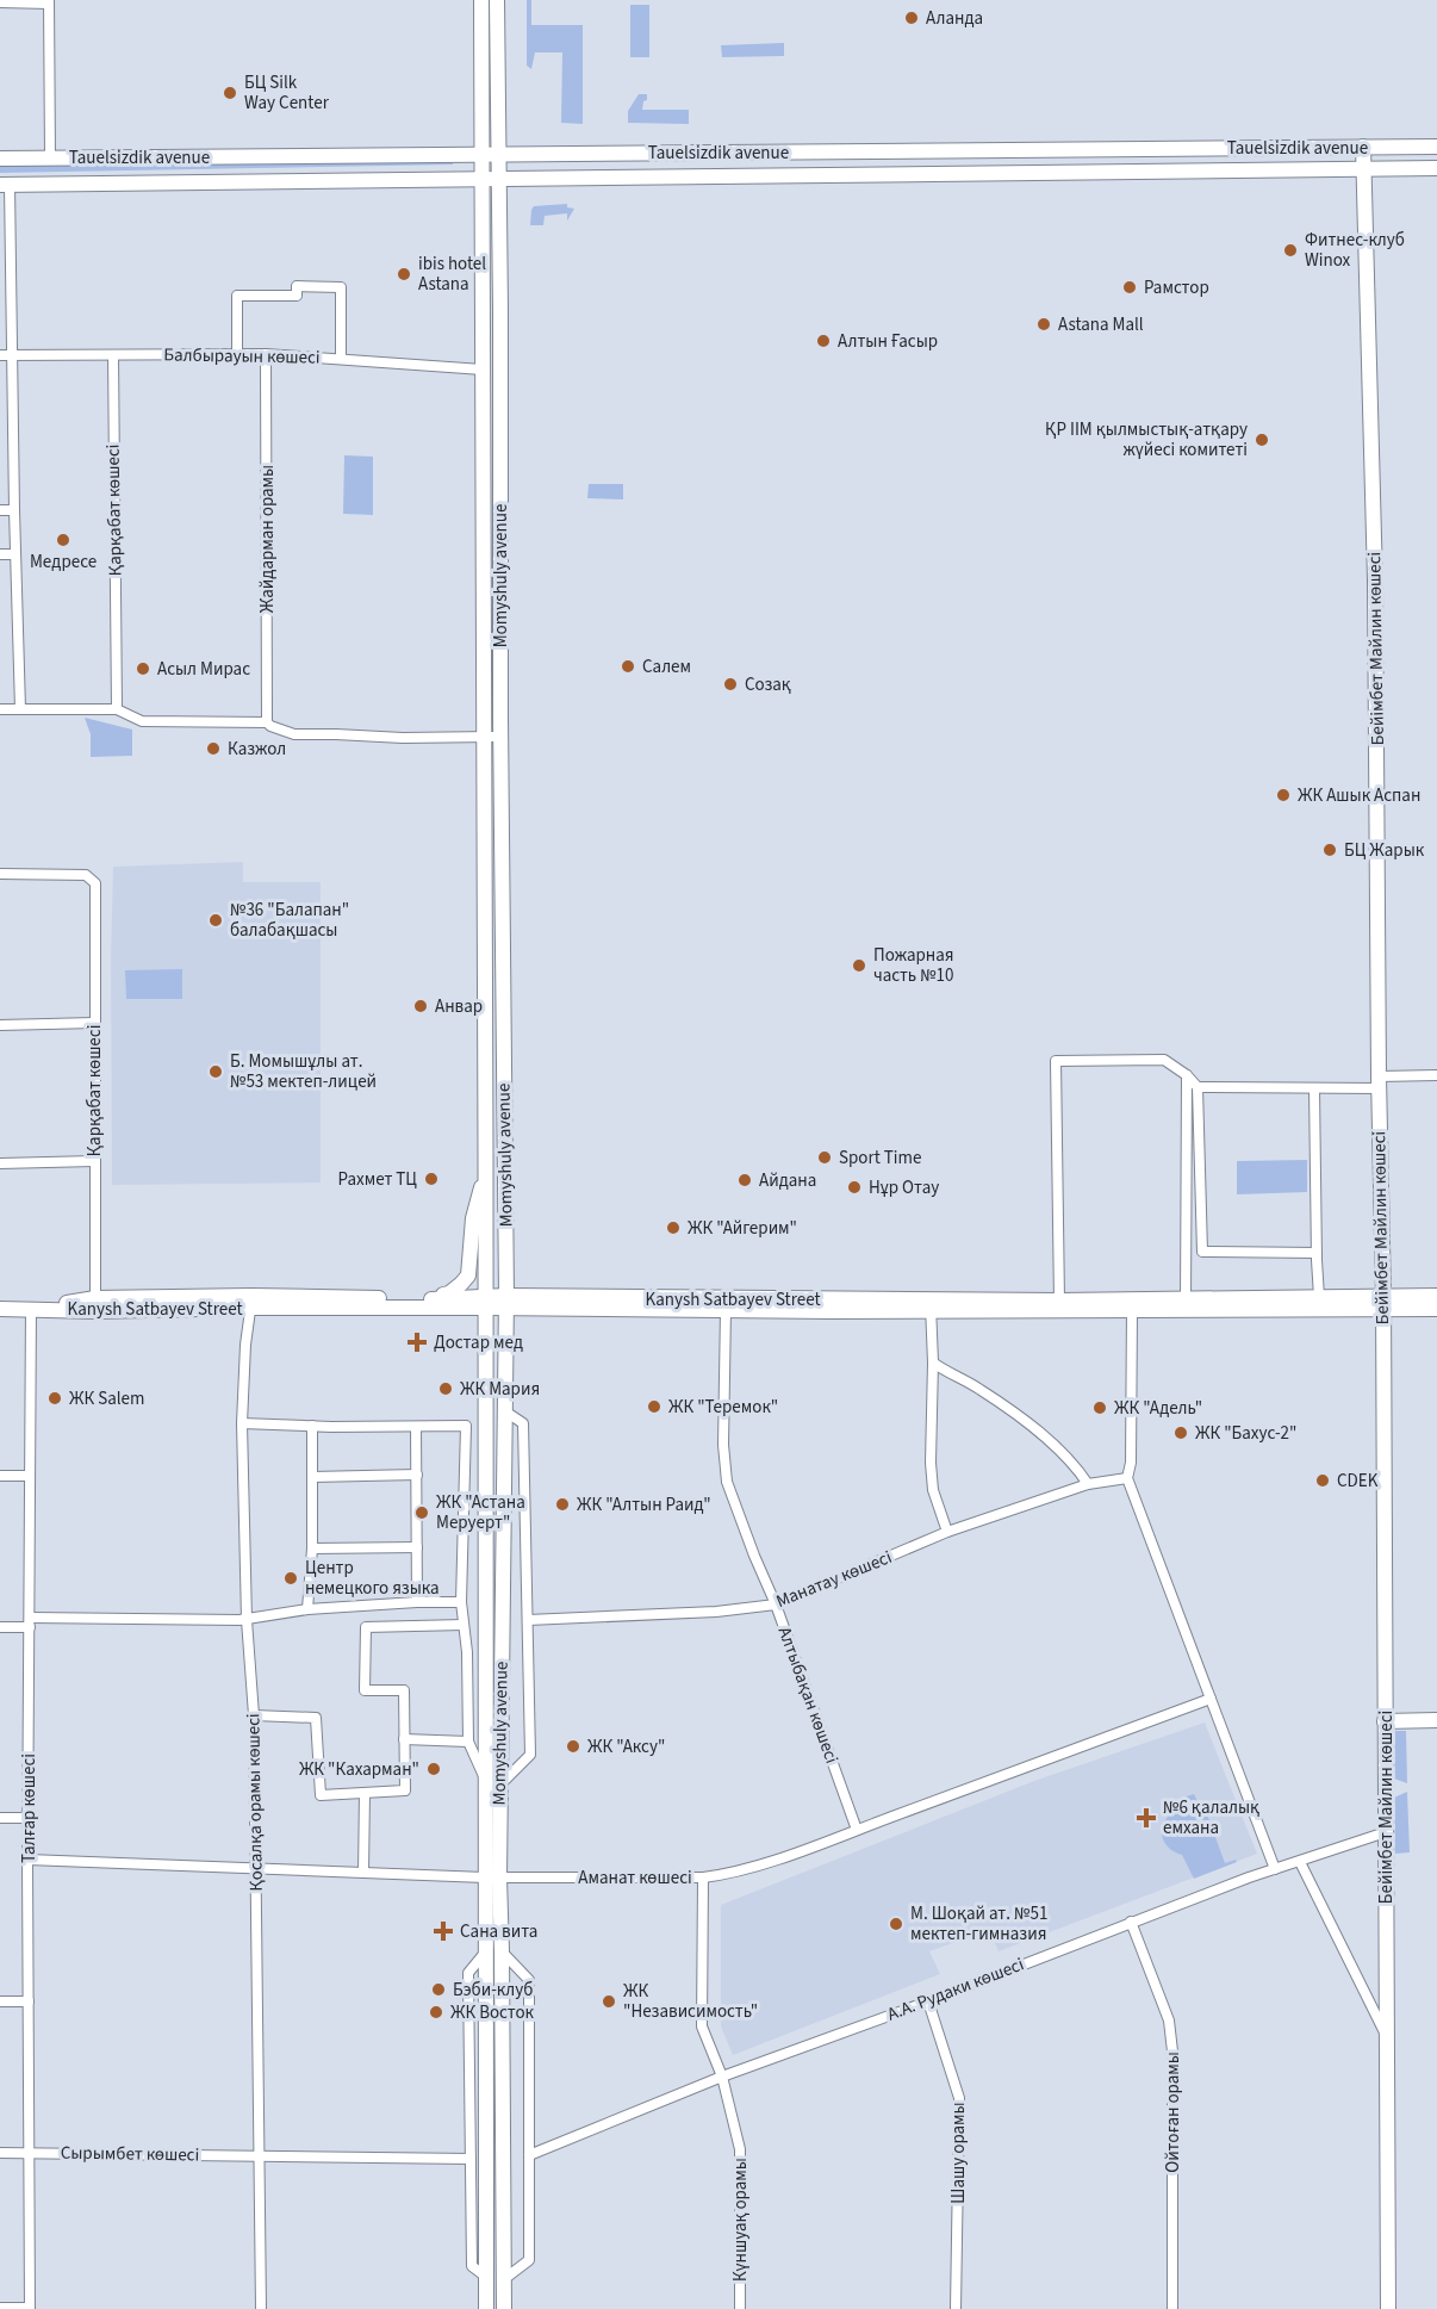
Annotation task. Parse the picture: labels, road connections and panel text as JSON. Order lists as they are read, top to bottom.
{
  "streets": {
    "main road": [
      "Tauelsizdik avenue",
      "Momyshuly avenue",
      "Бейімбет Майлин көшесі",
      "Kanysh Satbayev Street"
    ],
    "street": [
      "Балбырауын көшесі",
      "Қарқабат көшесі",
      "Жайдарман орамы",
      "Манатау көшесі",
      "Алтыбақан көшесі",
      "Қосалқа орамы көшесі",
      "Талғар көшесі",
      "Аманат көшесі",
      "А.А. Рудаки көшесі",
      "Ойтоған орамы",
      "Шашу орамы",
      "Сырымбет көшесі",
      "Күншуақ орамы"
    ]
  },
  "crossings": [
    ["Tauelsizdik avenue", "Momyshuly avenue"],
    ["Tauelsizdik avenue", "Бейімбет Майлин көшесі"],
    ["Балбырауын көшесі", "Қарқабат көшесі"],
    ["Балбырауын көшесі", "Жайдарман орамы"],
    ["Балбырауын көшесі", "Momyshuly avenue"],
    ["Қарқабат көшесі", "Kanysh Satbayev Street"],
    ["Momyshuly avenue", "Kanysh Satbayev Street"],
    ["Momyshuly avenue", "Аманат көшесі"],
    ["Бейімбет Майлин көшесі", "Kanysh Satbayev Street"],
    ["Бейімбет Майлин көшесі", "А.А. Рудаки көшесі"],
    ["Kanysh Satbayev Street", "Алтыбақан көшесі"],
    ["Kanysh Satbayev Street", "Қосалқа орамы көшесі"],
    ["Kanysh Satbayev Street", "Талғар көшесі"],
    ["Манатау көшесі", "Алтыбақан көшесі"],
    ["Алтыбақан көшесі", "Аманат көшесі"],
    ["Қосалқа орамы көшесі", "Аманат көшесі"],
    ["Қосалқа орамы көшесі", "Сырымбет көшесі"],
    ["Талғар көшесі", "Аманат көшесі"],
    ["Талғар көшесі", "Сырымбет көшесі"],
    ["Аманат көшесі", "Күншуақ орамы"],
    ["А.А. Рудаки көшесі", "Ойтоған орамы"],
    ["А.А. Рудаки көшесі", "Шашу орамы"],
    ["А.А. Рудаки көшесі", "Күншуақ орамы"]
  ],
  "places": {
    "other": [
      "Аланда",
      "БЦ Silk Way Center",
      "Фитнес-клуб Winox",
      "ibis hotel Astana",
      "Рамстор",
      "Astana Mall",
      "Алтын Ғасыр",
      "ҚР ІІМ қылмыстық-атқару жүйесі комитеті",
      "Медресе",
      "Салем",
      "Асыл Мирас",
      "Созақ",
      "Казжол",
      "ЖК Ашык Аспан",
      "БЦ Жарык",
      "№36 \"Балапан\" балабақшасы",
      "Пожарная часть №10",
      "Анвар",
      "Б. Момышұлы ат. №53 мектеп-лицей",
      "Sport Time",
      "Рахмет ТЦ",
      "Айдана",
      "Нұр Отау",
      "ЖК \"Айгерим\"",
      "ЖК Мария",
      "ЖК Salem",
      "ЖК \"Теремок\"",
      "ЖК \"Адель\"",
      "ЖК \"Бахус-2\"",
      "CDEK",
      "ЖК \"Алтын Раид\"",
      "ЖК \"Астана Меруерт\"",
      "Центр немецкого языка",
      "ЖК \"Аксу\"",
      "ЖК \"Кахарман\"",
      "М. Шоқай ат. №51 мектеп-гимназия",
      "Бэби-клуб",
      "ЖК \"Независимость\"",
      "ЖК Восток"
    ],
    "health": ["Достар мед", "№6 қалалық емхана", "Сана вита"]
  }
}
